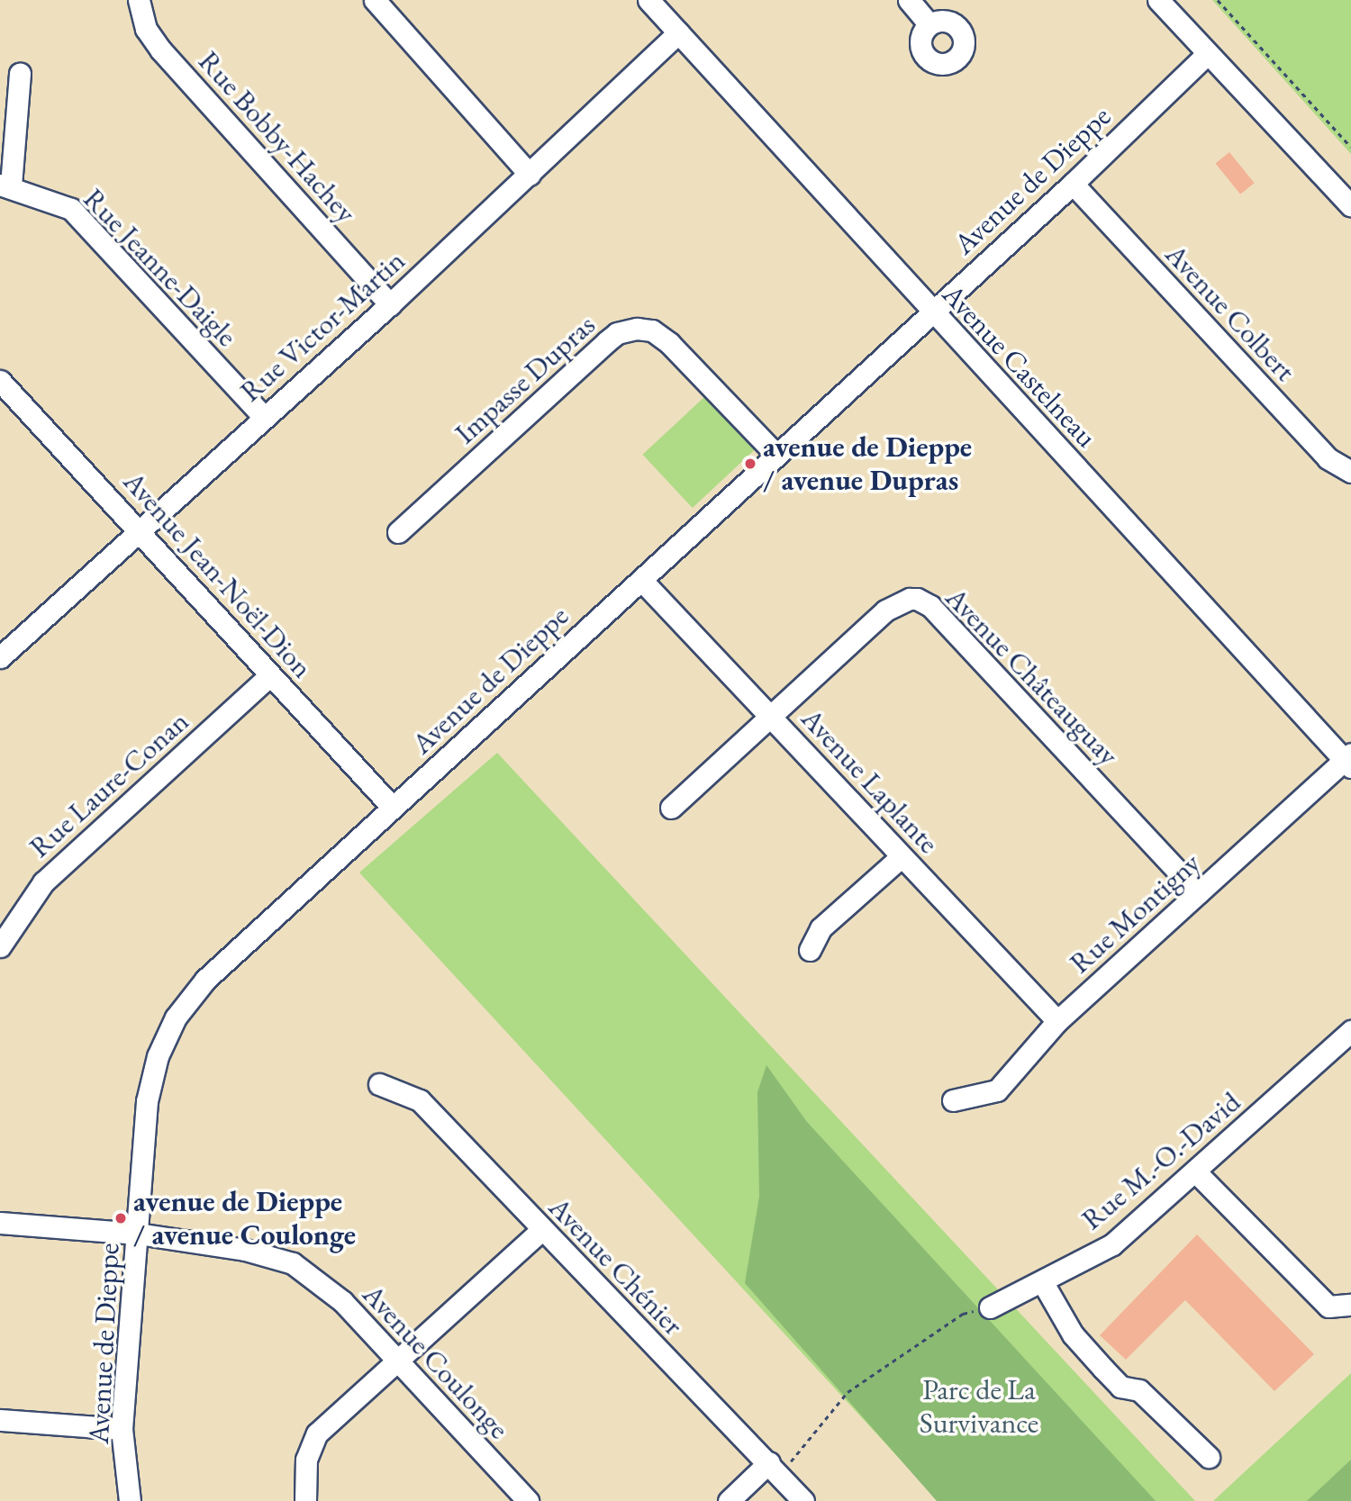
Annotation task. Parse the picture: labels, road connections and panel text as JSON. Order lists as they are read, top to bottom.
{
  "streets": {
    "street": [
      "Rue Bobby-Hachey",
      "Avenue de Dieppe",
      "Rue Jeanne-Daigle",
      "Avenue Colbert",
      "Rue Victor-Martin",
      "Avenue Castelneau",
      "Impasse Dupras",
      "Avenue Jean-Noël-Dion",
      "Avenue Châteauguay",
      "Avenue Laplante",
      "Rue Laure-Conan",
      "Rue Montigny",
      "Rue M.-O.-David",
      "Avenue Chénier",
      "Avenue Coulonge"
    ]
  },
  "crossings": [
    ["Rue Bobby-Hachey", "Rue Victor-Martin"],
    ["Avenue de Dieppe", "Avenue Colbert"],
    ["Avenue de Dieppe", "Avenue Castelneau"],
    ["Avenue de Dieppe", "Impasse Dupras"],
    ["Avenue de Dieppe", "Avenue Jean-Noël-Dion"],
    ["Avenue de Dieppe", "Avenue Laplante"],
    ["Avenue de Dieppe", "Avenue Coulonge"],
    ["Rue Jeanne-Daigle", "Rue Victor-Martin"],
    ["Rue Victor-Martin", "Avenue Castelneau"],
    ["Rue Victor-Martin", "Avenue Jean-Noël-Dion"],
    ["Avenue Castelneau", "Rue Montigny"],
    ["Avenue Jean-Noël-Dion", "Rue Laure-Conan"],
    ["Avenue Châteauguay", "Avenue Laplante"],
    ["Avenue Châteauguay", "Rue Montigny"],
    ["Avenue Laplante", "Rue Montigny"]
  ],
  "parks": ["Parc de La Survivance"],
  "places": ["avenue de Dieppe / avenue Dupras", "avenue de Dieppe / avenue Coulonge"]
}
